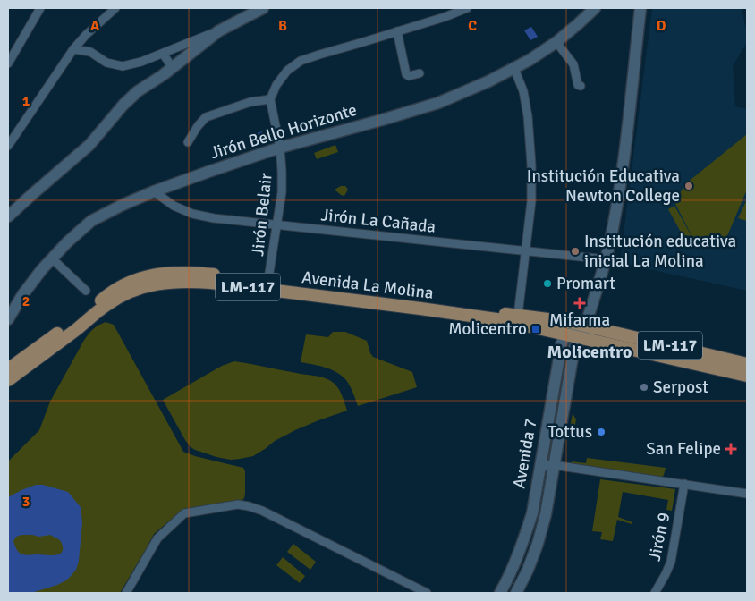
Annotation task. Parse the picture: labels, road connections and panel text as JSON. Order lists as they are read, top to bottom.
{
  "streets": {
    "main road": ["Avenida La Molina", "LM-117"],
    "street": [
      "Jirón Bello Horizonte",
      "Jirón Belair",
      "Jirón La Cañada",
      "Avenida 7",
      "Jirón 9"
    ]
  },
  "crossings": [
    ["Jirón Bello Horizonte", "Jirón Belair"],
    ["Jirón Bello Horizonte", "Jirón La Cañada"],
    ["Jirón Belair", "Jirón La Cañada"],
    ["Jirón Belair", "Avenida La Molina"],
    ["Avenida La Molina", "Avenida 7"]
  ],
  "districts": ["Molicentro"],
  "places": {
    "other": [
      "Institución Educativa Newton College",
      "Institución educativa inicial La Molina",
      "Promart",
      "Serpost",
      "Tottus"
    ],
    "health": ["Mifarma", "San Felipe"],
    "transit": ["Molicentro"]
  },
  "grid": {
    "columns": [
      "A",
      "B",
      "C",
      "D"
    ],
    "rows": ["1", "2", "3"]
  }
}
